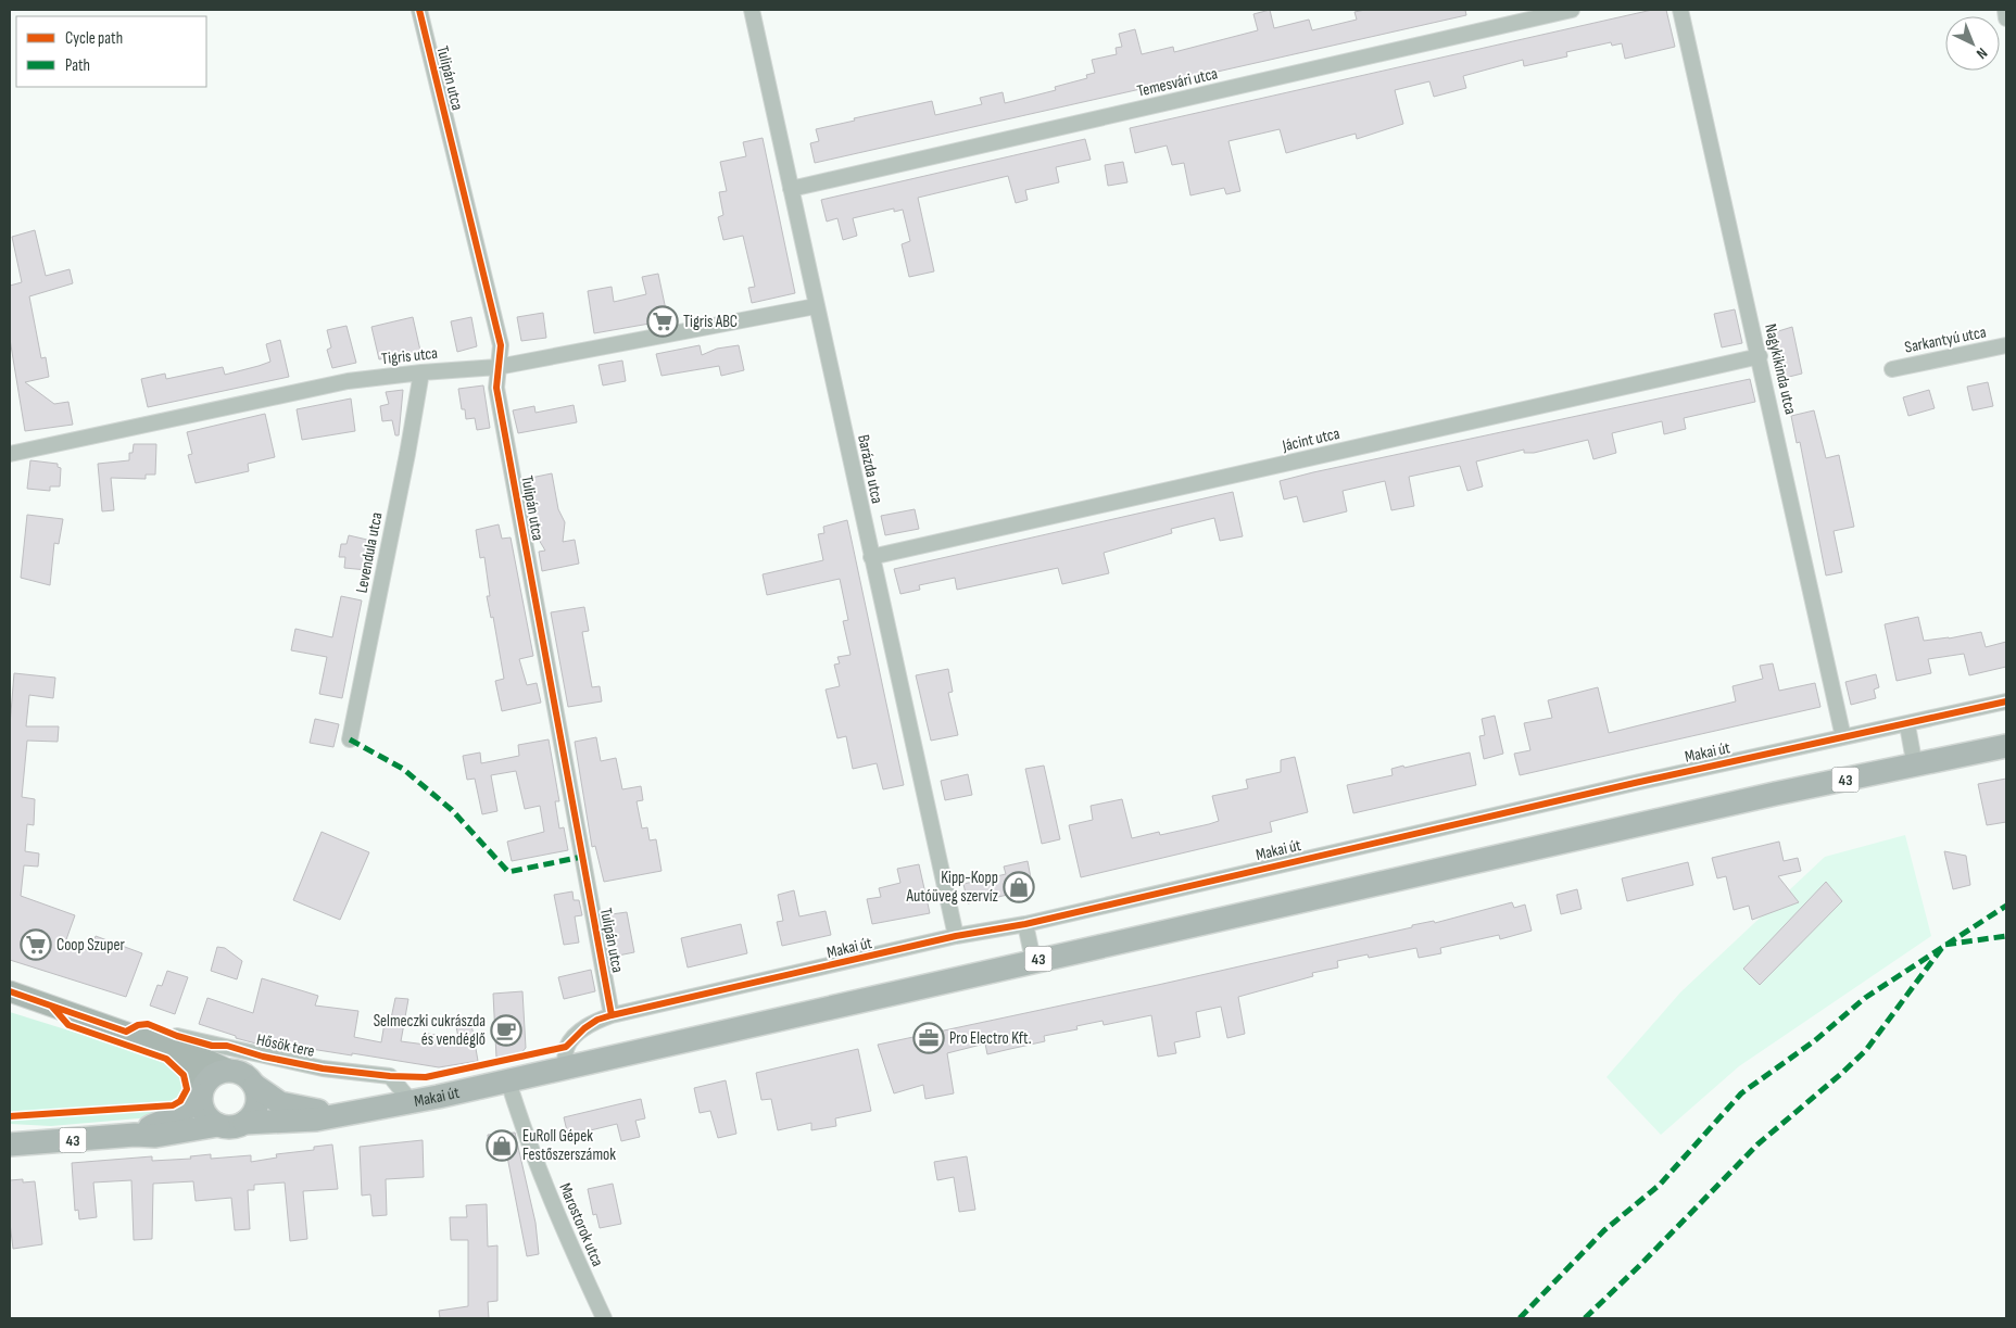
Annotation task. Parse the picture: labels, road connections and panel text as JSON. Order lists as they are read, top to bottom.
{
  "streets": {
    "main road": ["Makai út", "43"],
    "street": [
      "Tulipán utca",
      "Temesvári utca",
      "Sarkantyú utca",
      "Tigris utca",
      "Nagykikinda utca",
      "Jácint utca",
      "Barázda utca",
      "Levendula utca",
      "Hősök tere",
      "Marostorok utca"
    ]
  },
  "crossings": [
    ["Tulipán utca", "Tigris utca"],
    ["Tulipán utca", "Makai út"],
    ["Temesvári utca", "Barázda utca"],
    ["Tigris utca", "Barázda utca"],
    ["Tigris utca", "Levendula utca"],
    ["Nagykikinda utca", "Jácint utca"],
    ["Nagykikinda utca", "Makai út"],
    ["Jácint utca", "Barázda utca"],
    ["Barázda utca", "Makai út"],
    ["Makai út", "Hősök tere"],
    ["Makai út", "Marostorok utca"]
  ],
  "places": {
    "supermarket": ["Tigris ABC", "Coop Szuper"],
    "shop": ["Kipp-Kopp Autóüveg szervíz", "EuRoll Gépek Festőszerszámok"],
    "cafe": ["Selmeczki cukrászda és vendéglő"],
    "office": ["Pro Electro Kft."]
  },
  "legend": ["Cycle path", "Path"],
  "north": "bottom right"
}
